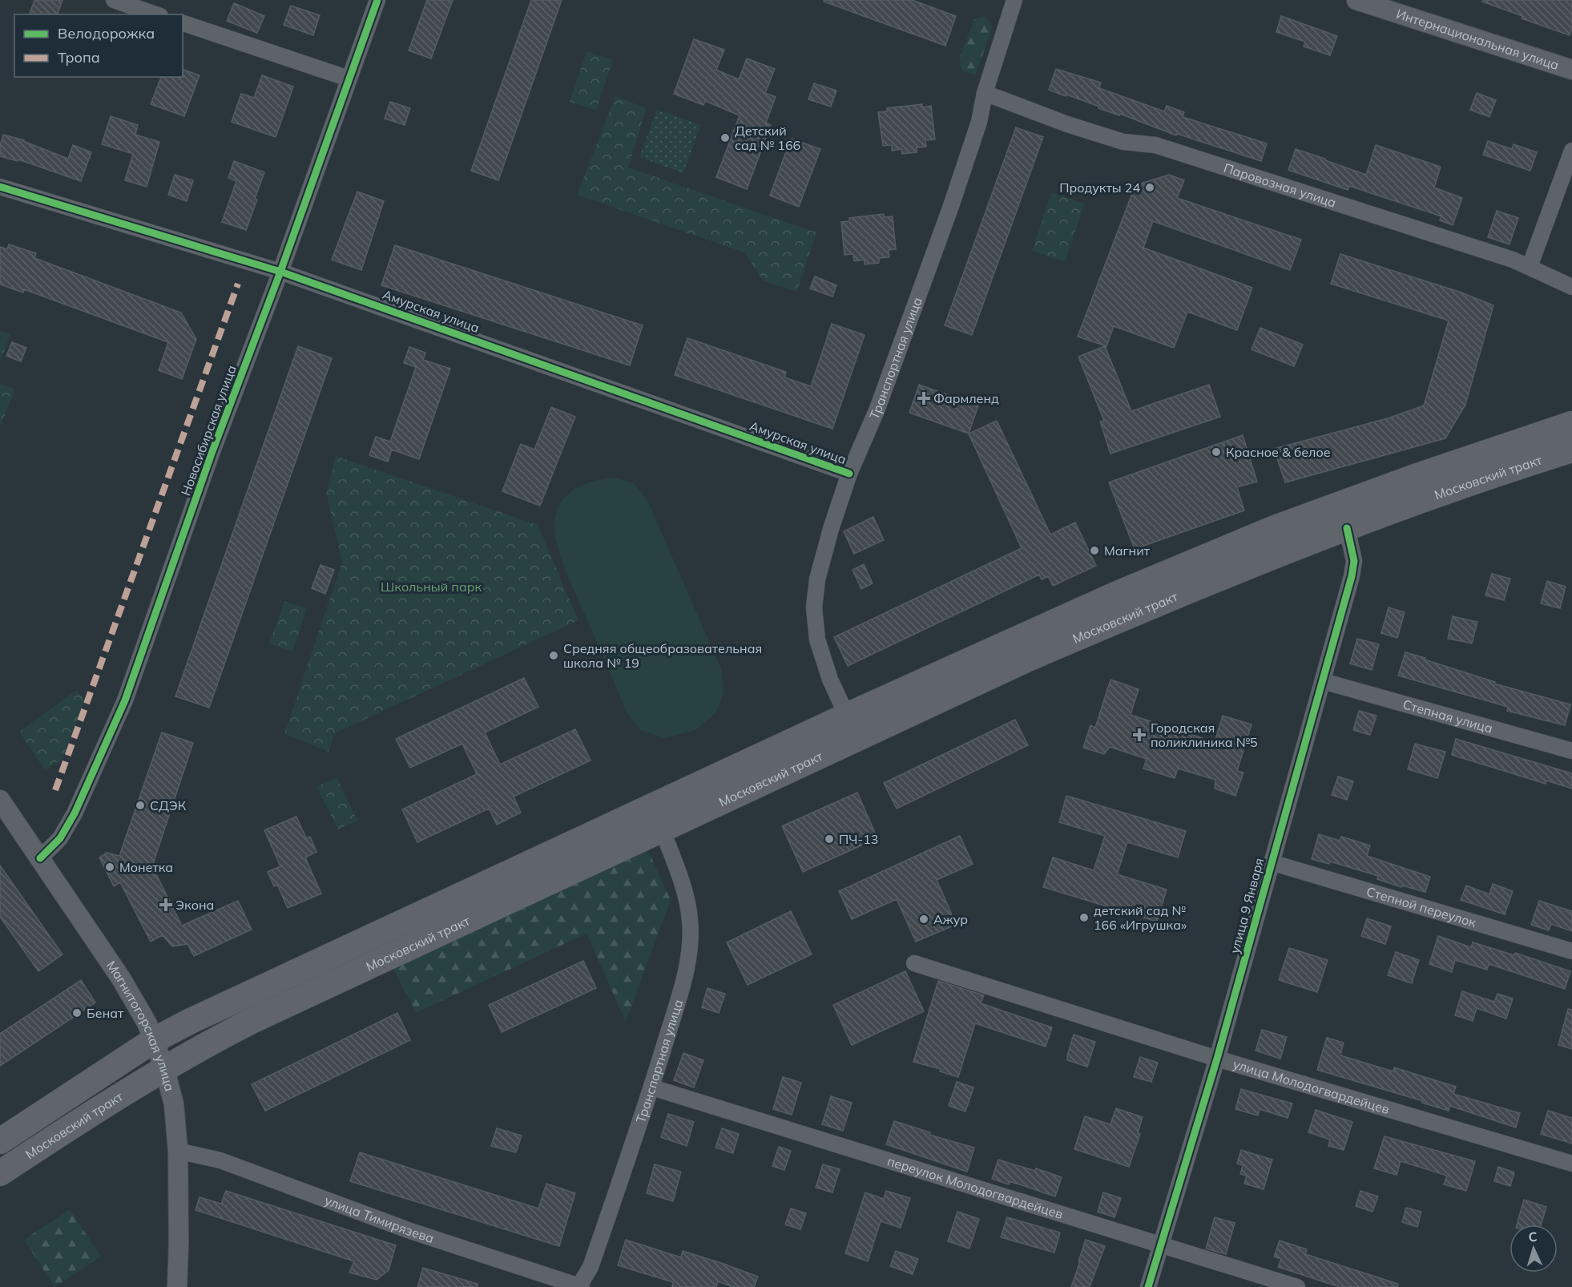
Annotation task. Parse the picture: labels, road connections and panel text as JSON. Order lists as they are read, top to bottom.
{
  "streets": {
    "main road": ["Московский тракт"],
    "street": [
      "Интернациональная улица",
      "Паровозная улица",
      "Амурская улица",
      "Транспортная улица",
      "Новосибирская улица",
      "Степная улица",
      "улица 9 Января",
      "Степной переулок",
      "Магнитогорская улица",
      "улица Молодогвардейцев",
      "переулок Молодогвардейцев",
      "улица Тимирязева"
    ]
  },
  "crossings": [
    ["Паровозная улица", "Транспортная улица"],
    ["Амурская улица", "Транспортная улица"],
    ["Амурская улица", "Новосибирская улица"],
    ["Транспортная улица", "Московский тракт"],
    ["Транспортная улица", "переулок Молодогвардейцев"],
    ["Транспортная улица", "улица Тимирязева"],
    ["Новосибирская улица", "Магнитогорская улица"],
    ["Московский тракт", "улица 9 Января"],
    ["Московский тракт", "Магнитогорская улица"],
    ["Степная улица", "улица 9 Января"],
    ["улица 9 Января", "Степной переулок"],
    ["улица 9 Января", "улица Молодогвардейцев"],
    ["улица 9 Января", "переулок Молодогвардейцев"],
    ["Магнитогорская улица", "улица Тимирязева"]
  ],
  "parks": ["Школьный парк"],
  "places": {
    "other": [
      "Детский сад № 166",
      "Продукты 24",
      "Красное & белое",
      "Магнит",
      "Средняя общеобразовательная школа № 19",
      "СДЭК",
      "ПЧ-13",
      "Монетка",
      "детский сад № 166 «Игрушка»",
      "Ажур",
      "Бенат"
    ],
    "health": ["Фармленд", "Городская поликлиника №5", "Экона"]
  },
  "legend": ["Велодорожка", "Тропа"],
  "north": "top"
}
